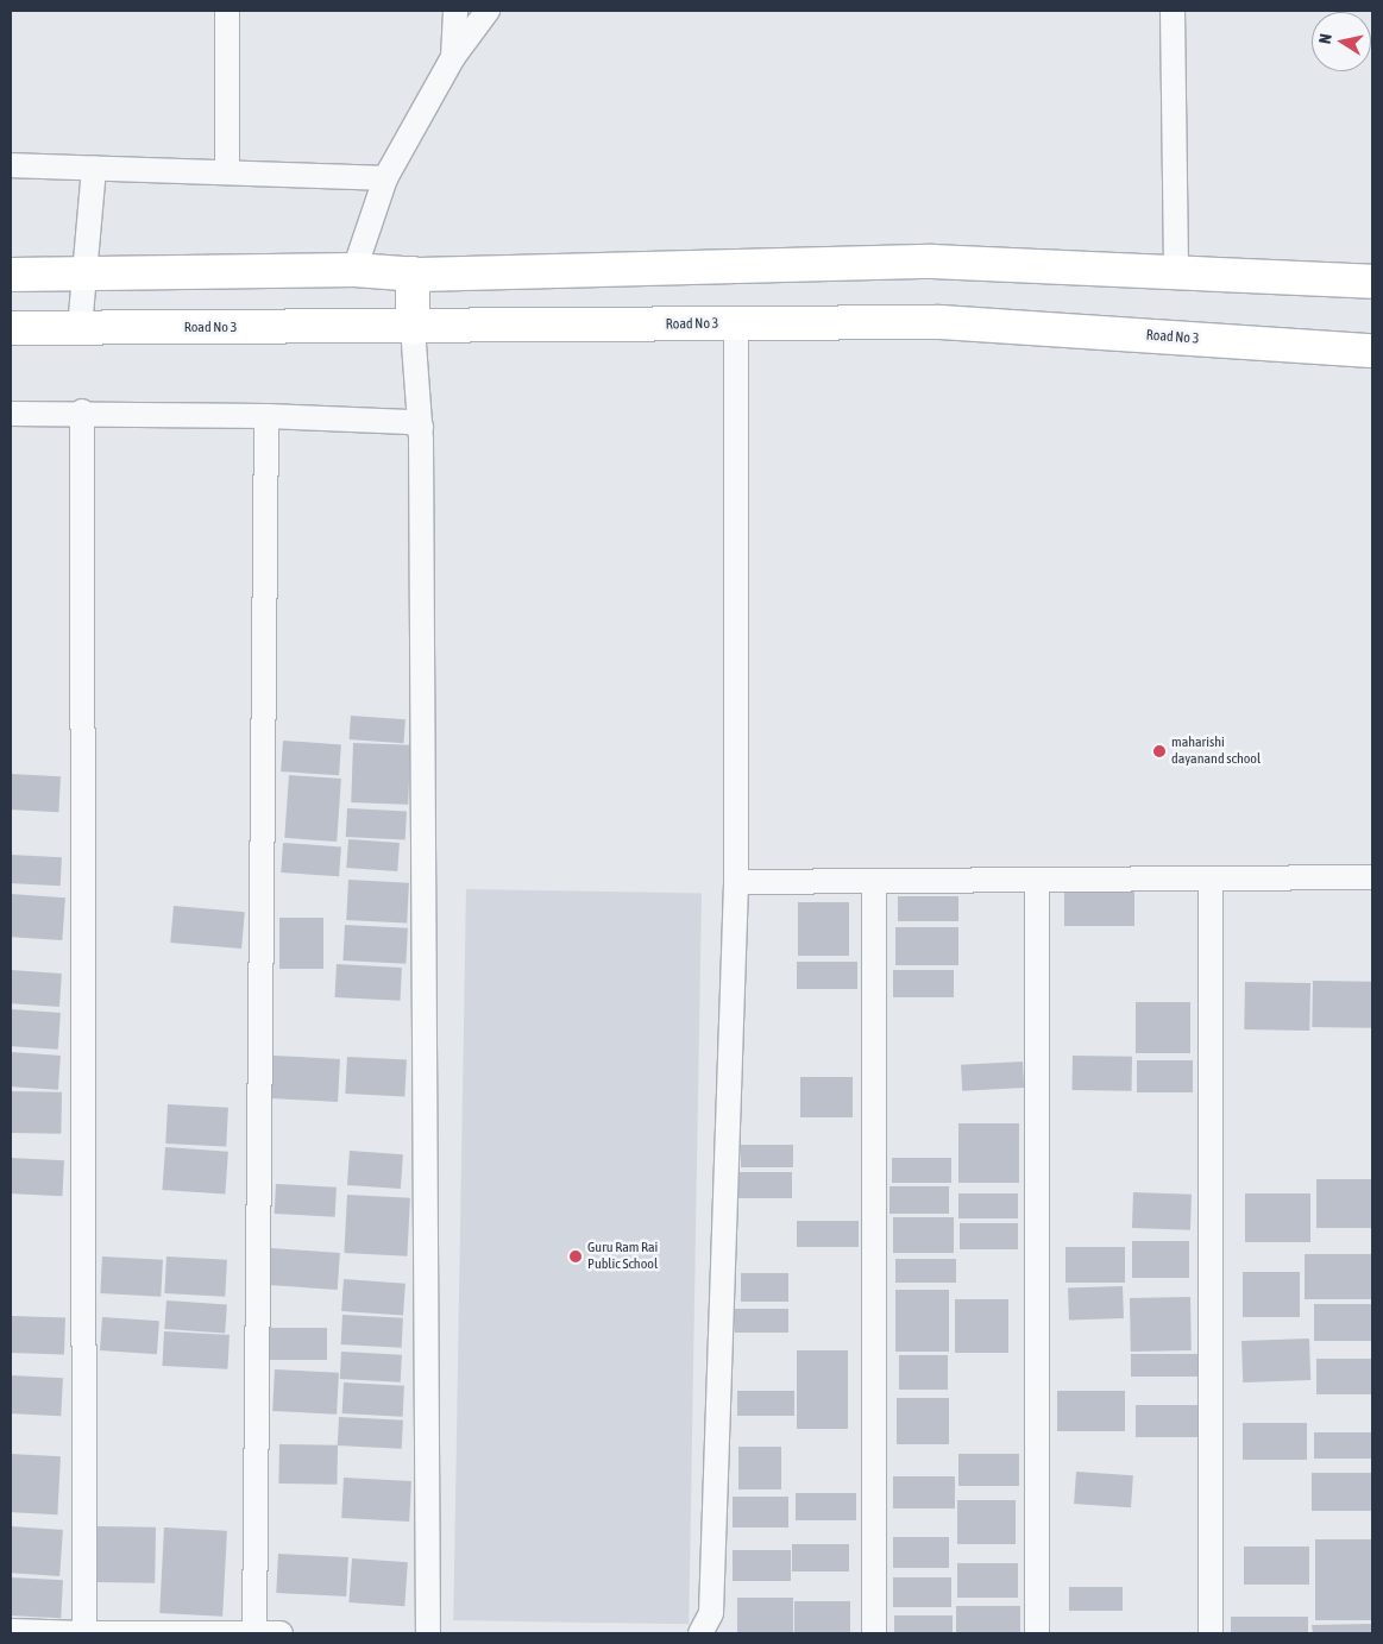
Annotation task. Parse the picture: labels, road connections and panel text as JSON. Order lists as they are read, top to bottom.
{
  "streets": {
    "street": ["Road No 3"]
  },
  "places": ["maharishi dayanand school", "Guru Ram Rai Public School"],
  "north": "left"
}
